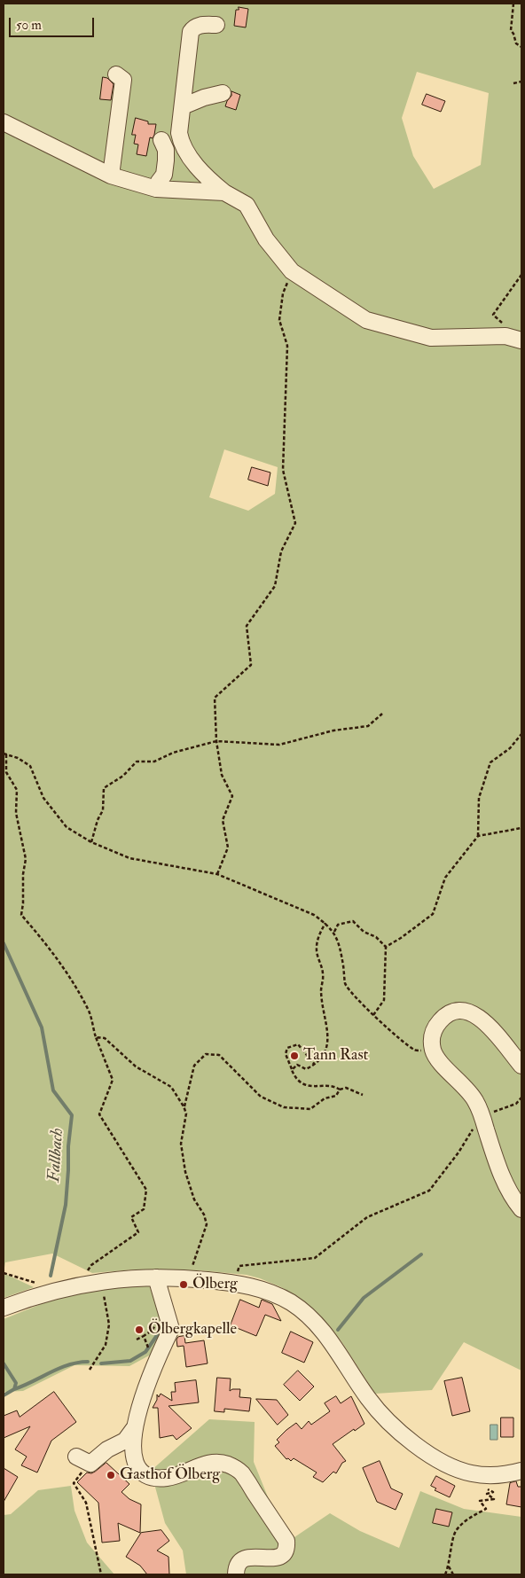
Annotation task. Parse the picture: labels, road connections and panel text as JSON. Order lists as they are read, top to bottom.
{
  "water": ["Fallbach"],
  "places": [
    "Tann Rast",
    "Ölberg",
    "Ölbergkapelle",
    "Gasthof Ölberg"
  ],
  "scale_bar": "50 m"
}
